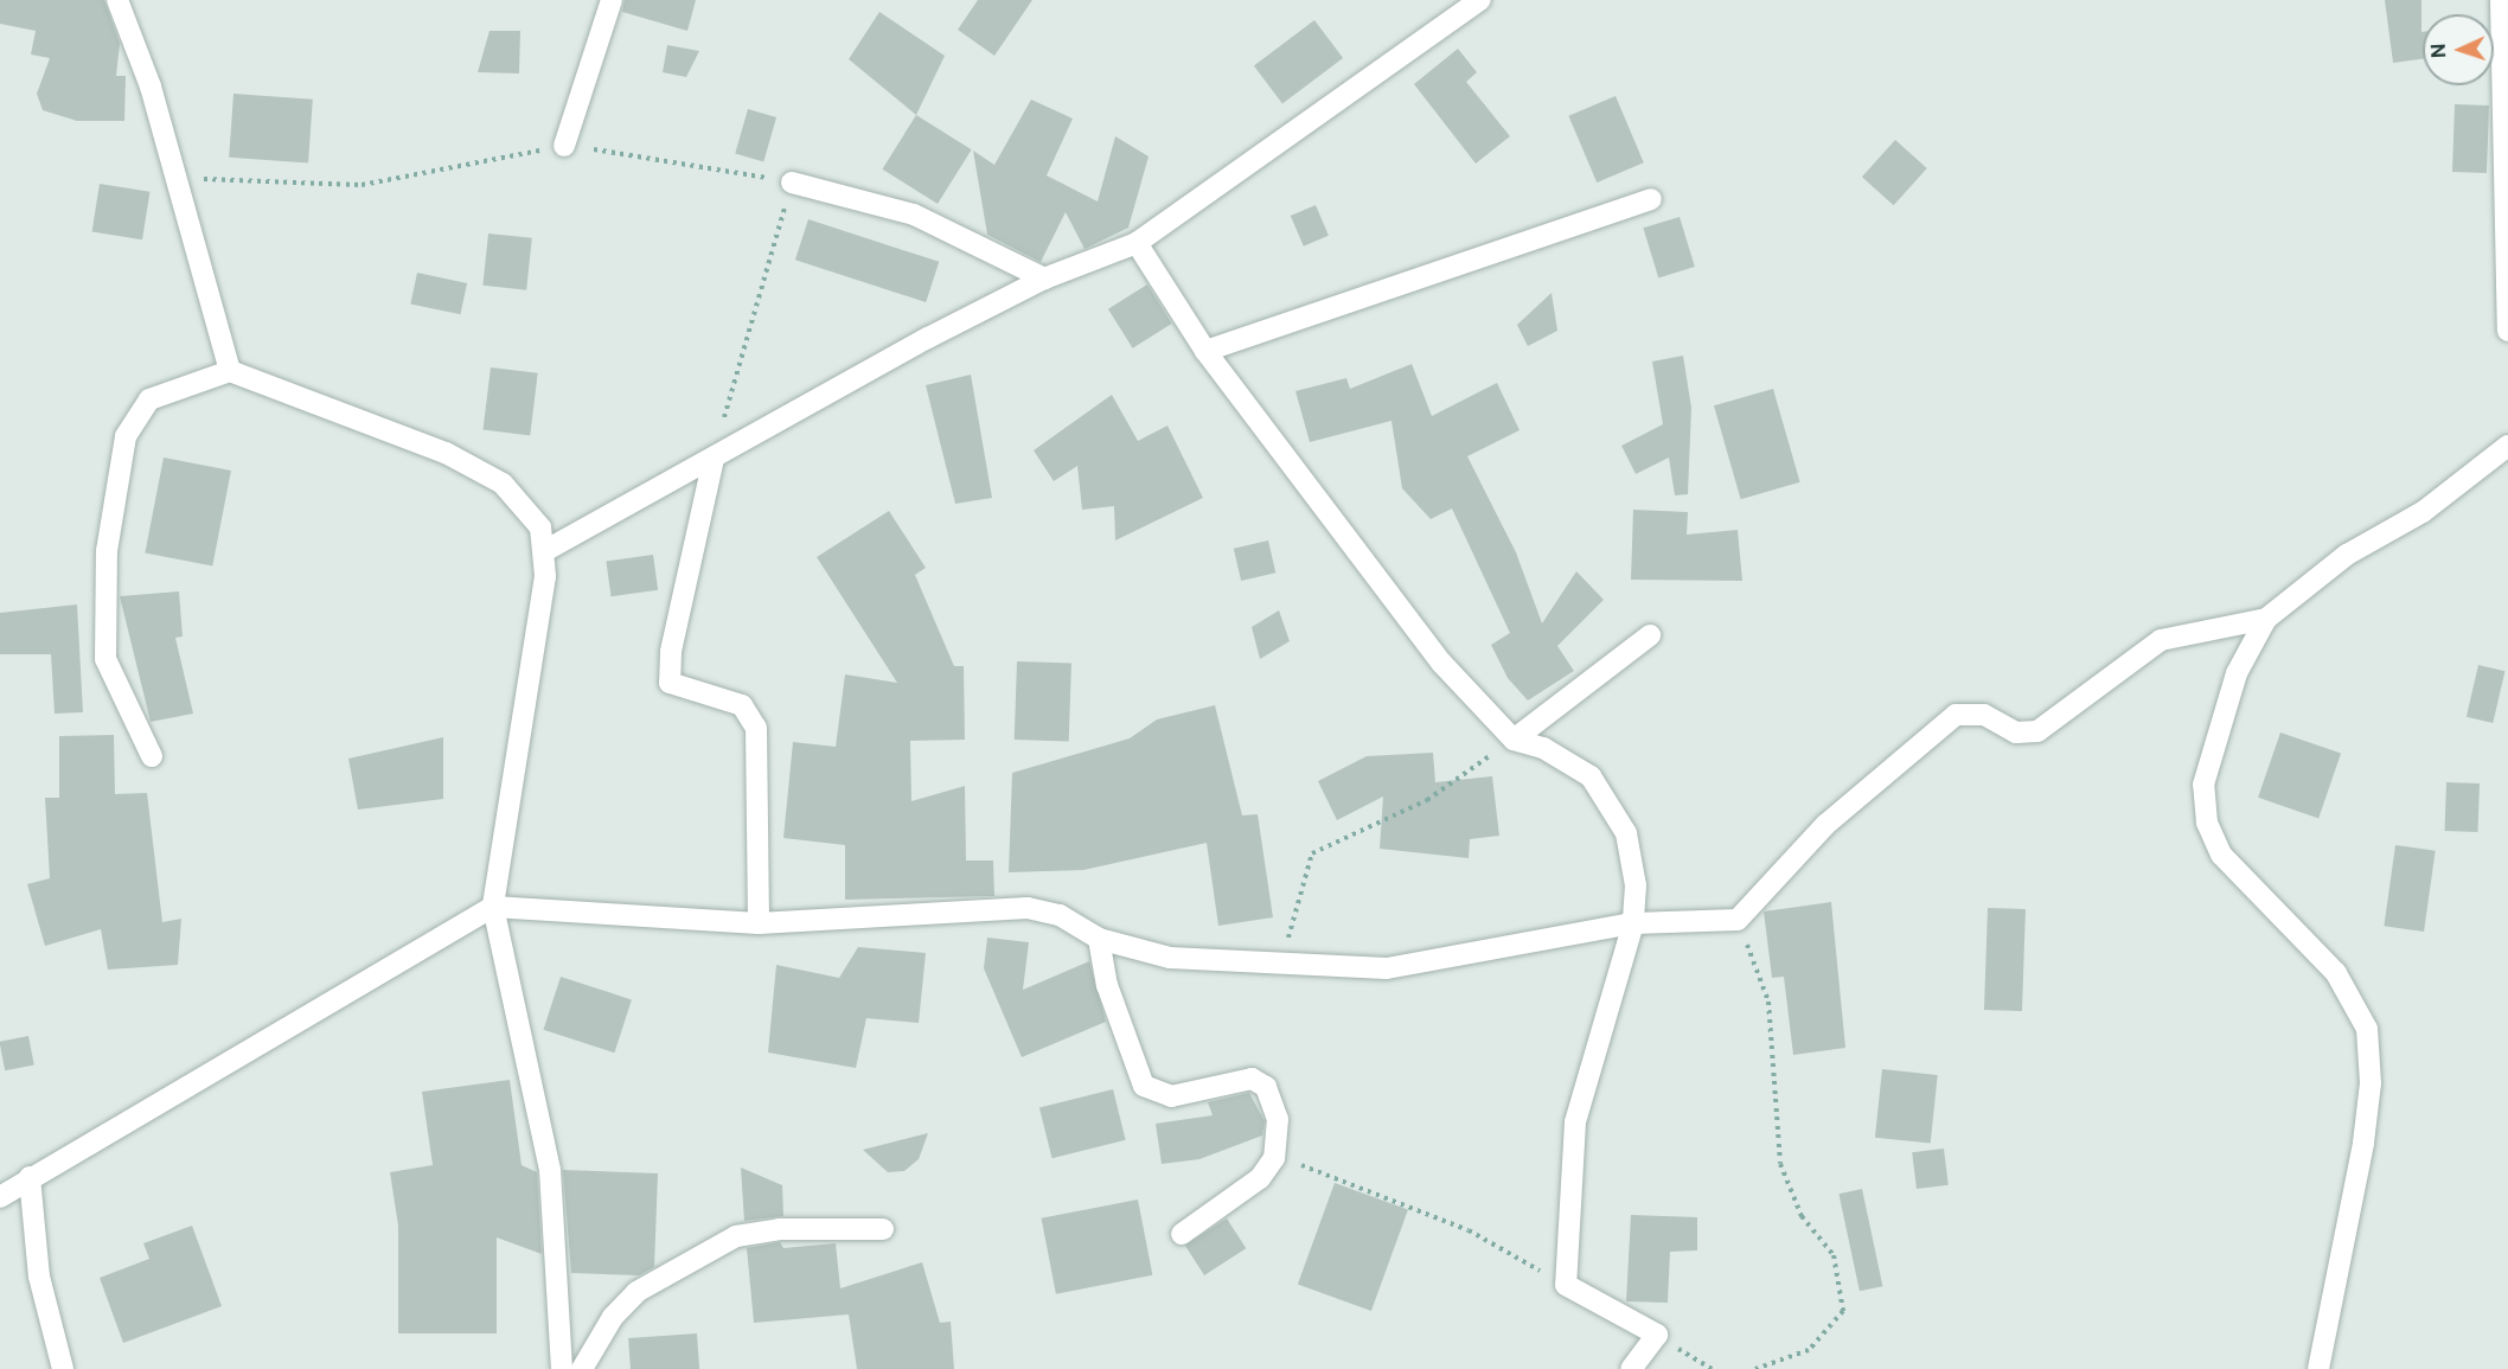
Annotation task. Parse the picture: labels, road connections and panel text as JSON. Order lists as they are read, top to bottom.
{
  "north": "left"
}
